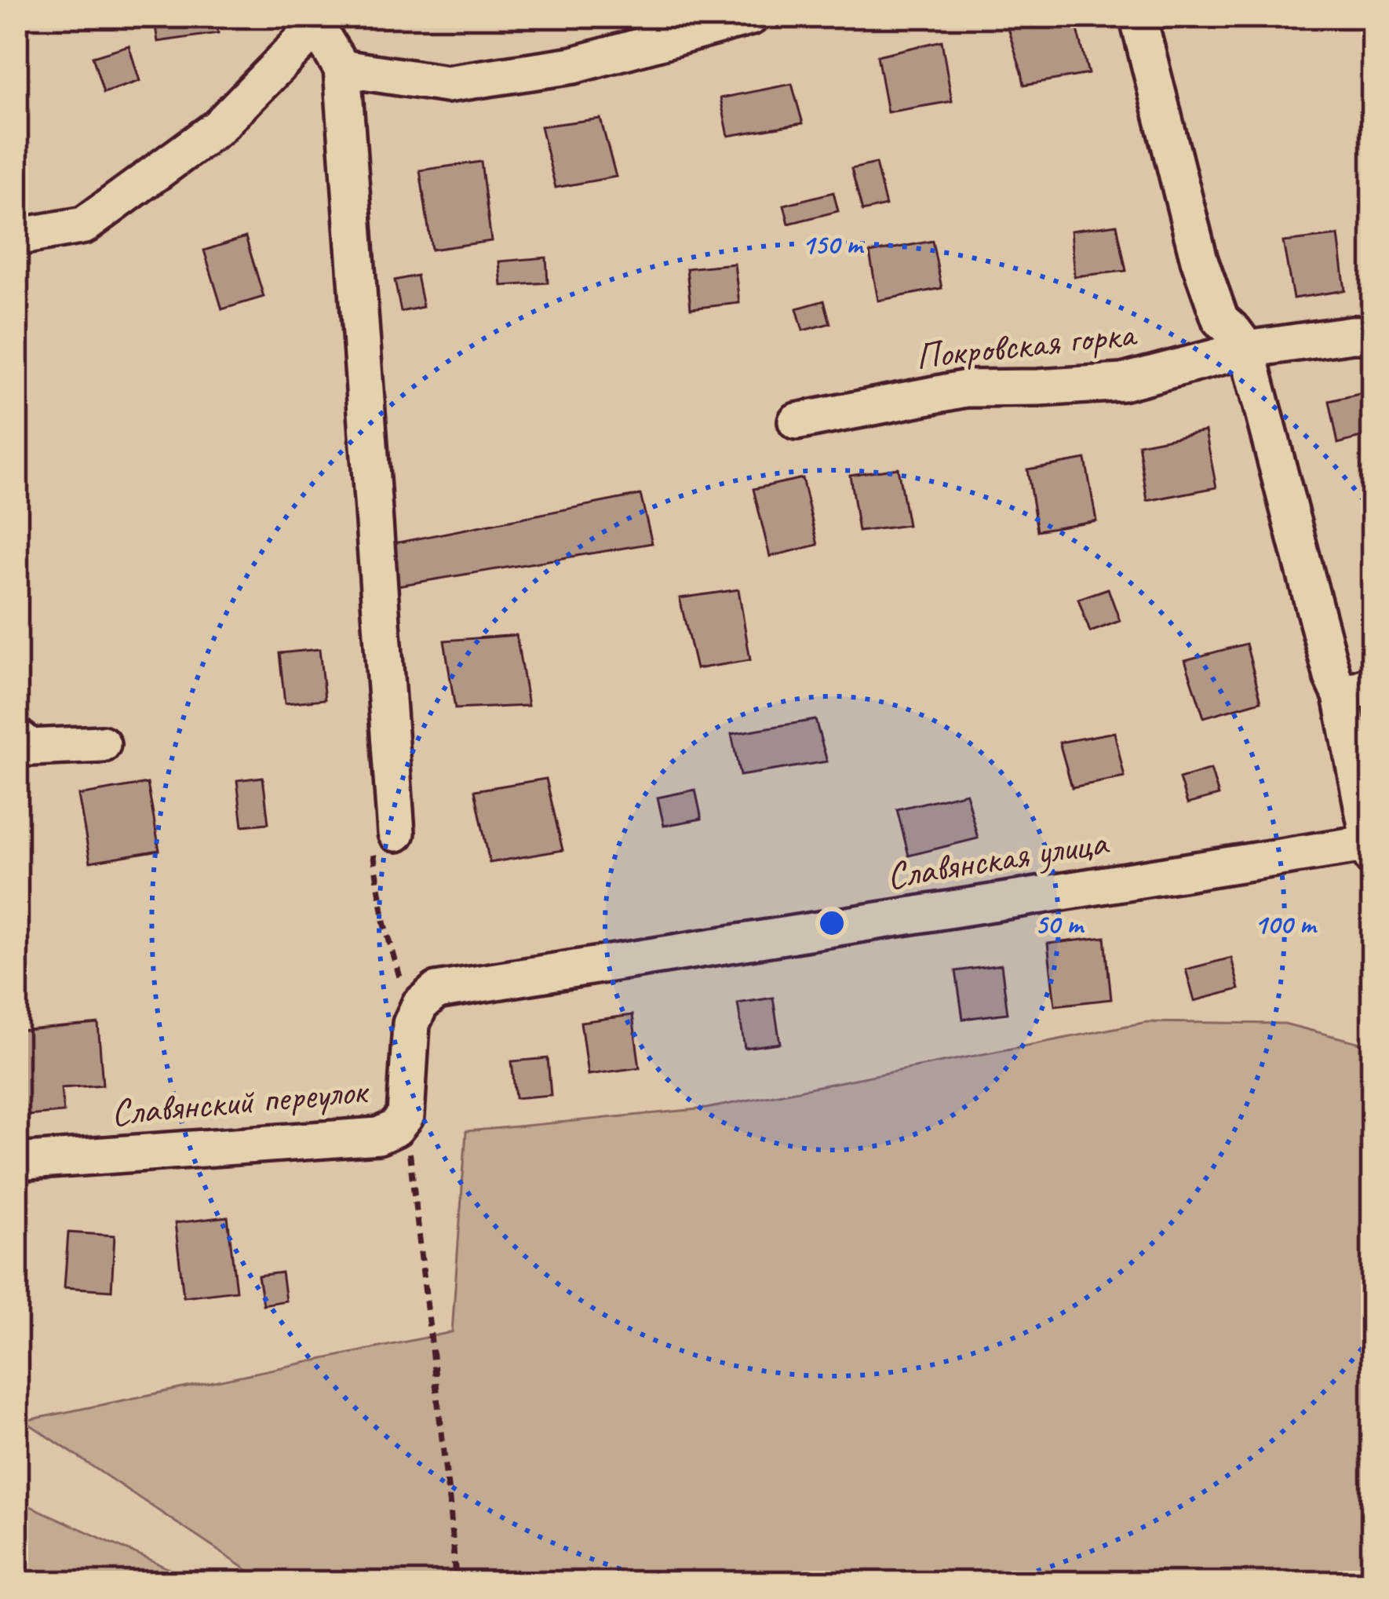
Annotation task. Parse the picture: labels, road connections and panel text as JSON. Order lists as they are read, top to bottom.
{
  "streets": {
    "street": ["Покровская горка", "Славянская улица", "Славянский переулок"]
  },
  "crossings": [
    ["Славянская улица", "Славянский переулок"]
  ],
  "rings": ["150 m", "50 m", "100 m"]
}
